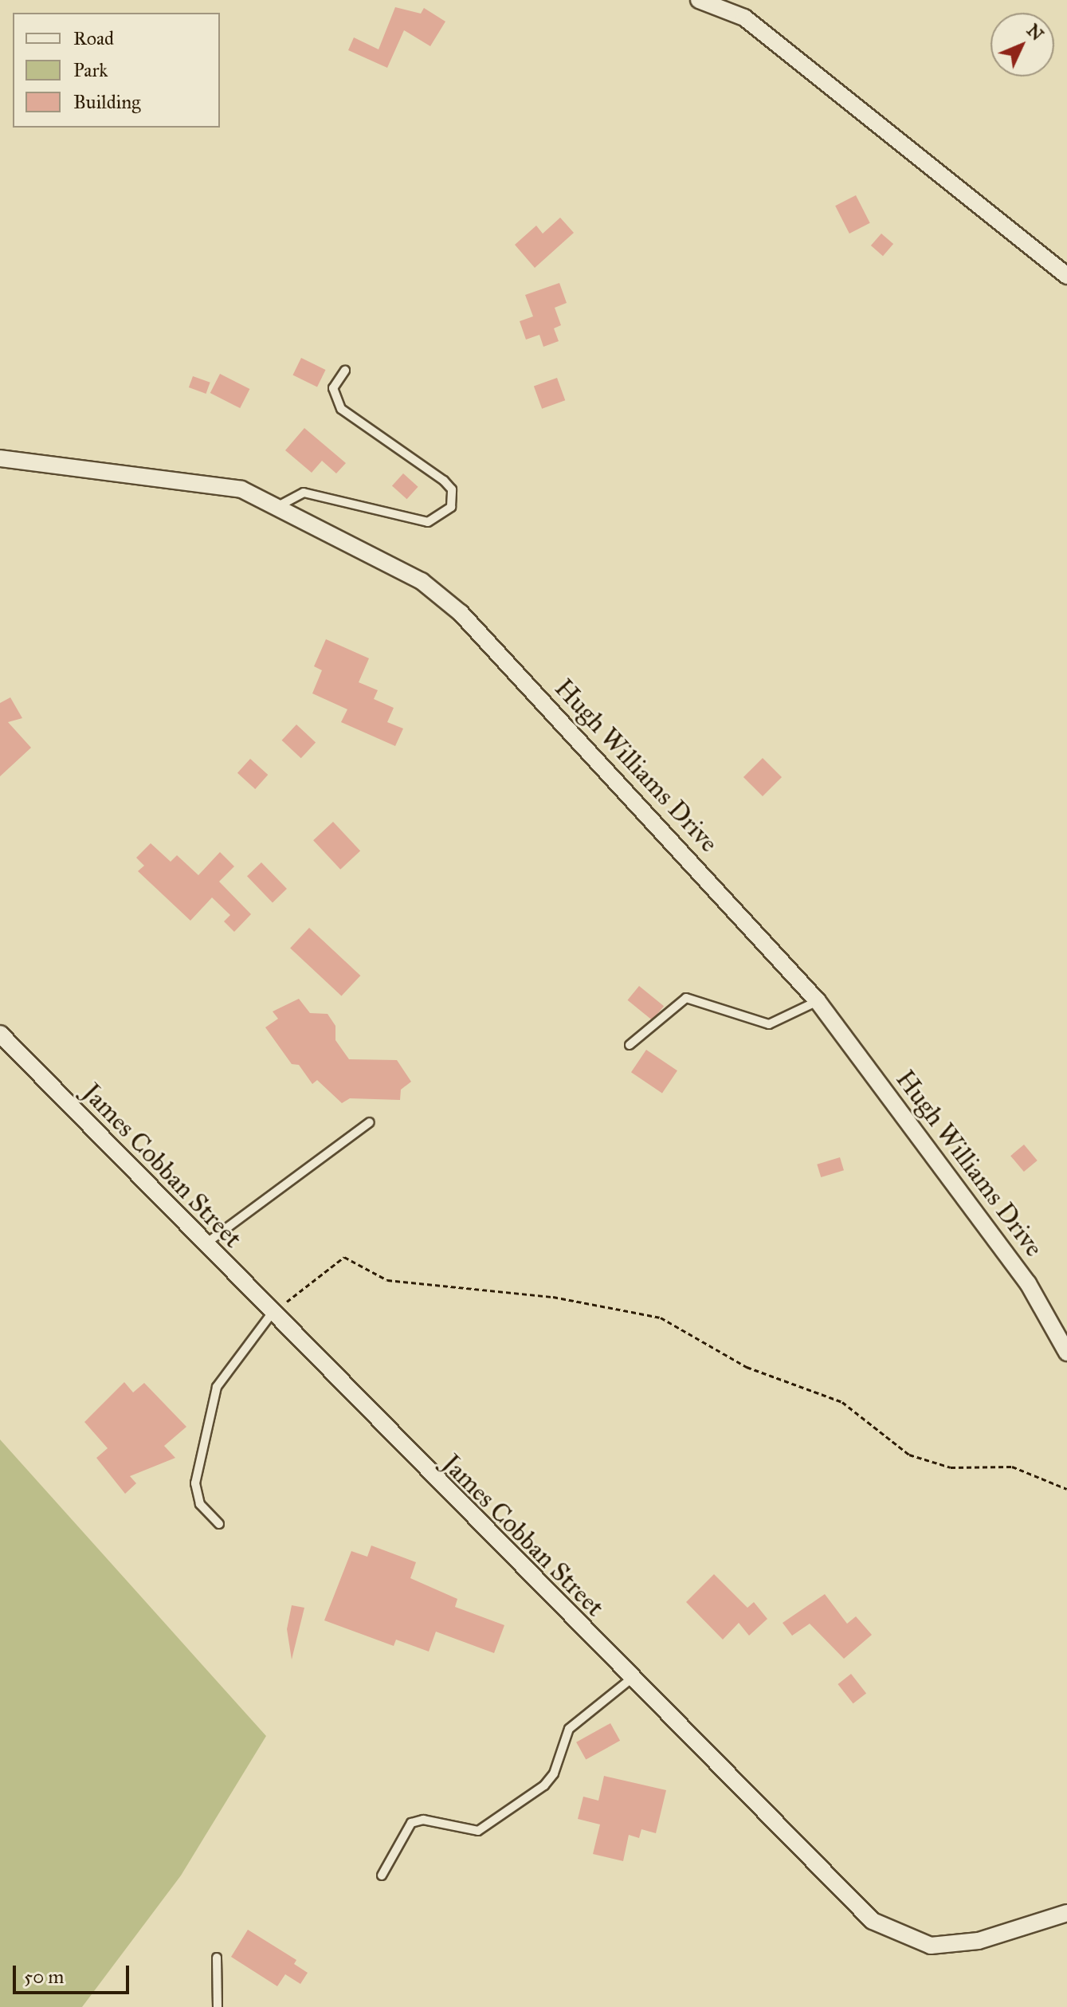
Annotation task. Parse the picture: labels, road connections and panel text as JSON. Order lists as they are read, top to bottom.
{
  "streets": {
    "street": ["Hugh Williams Drive", "James Cobban Street"]
  },
  "legend": ["Road", "Park", "Building"],
  "scale_bar": "50 m",
  "north": "top right"
}
